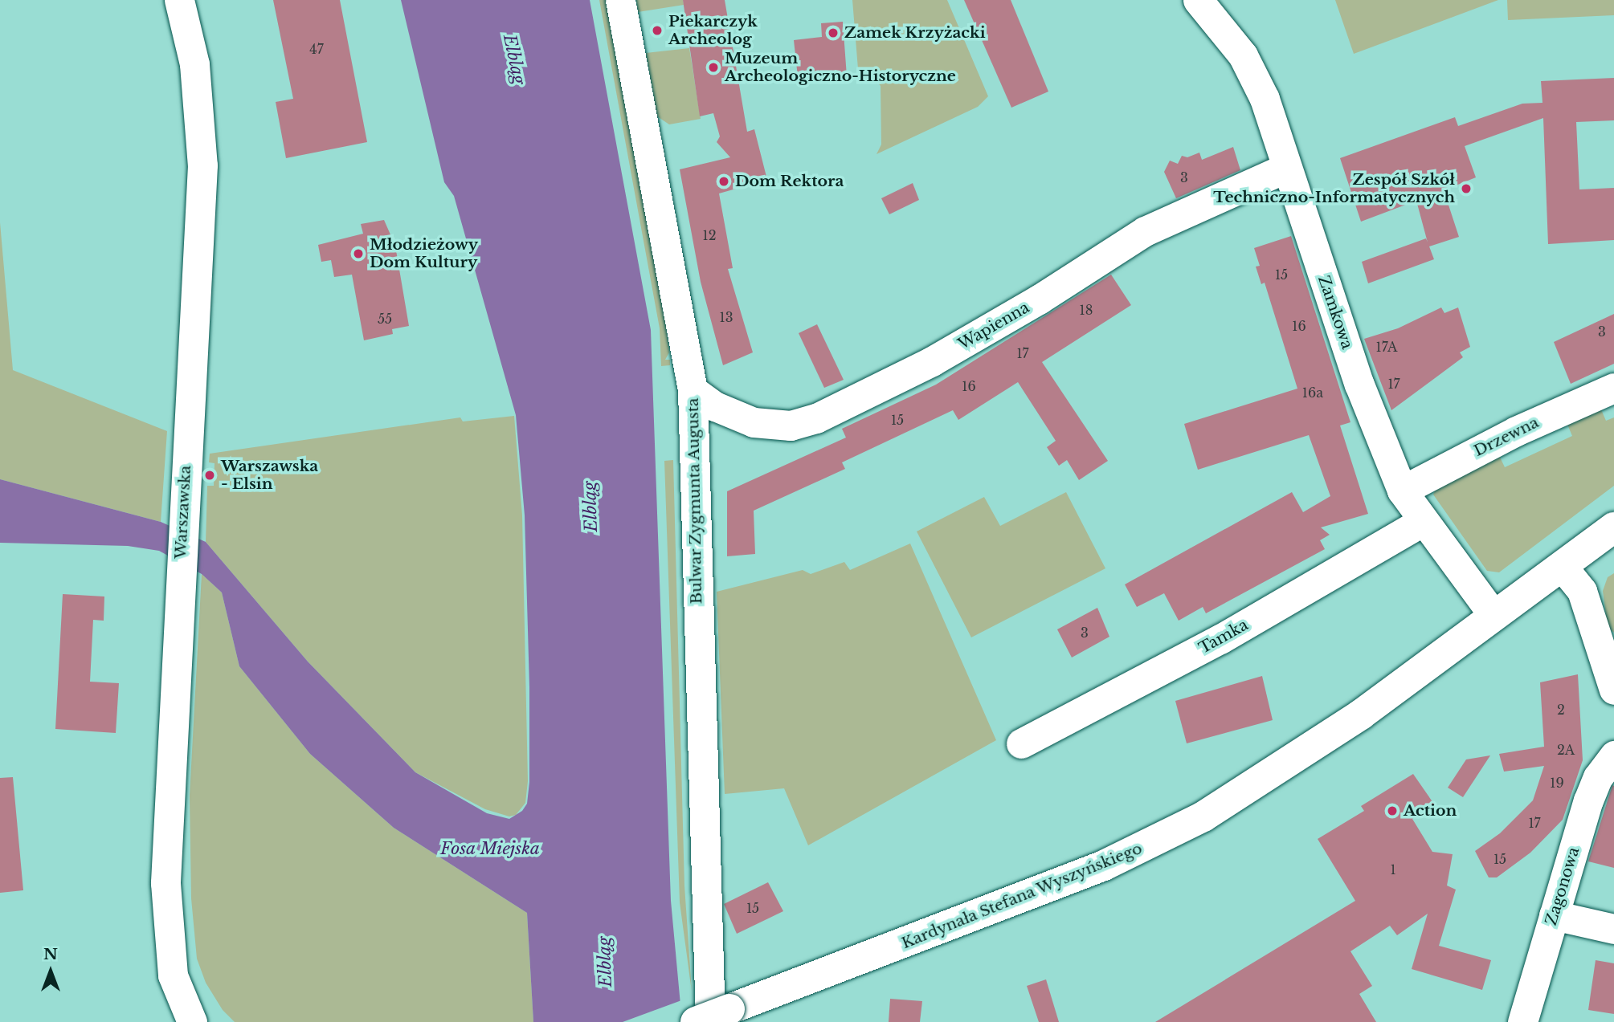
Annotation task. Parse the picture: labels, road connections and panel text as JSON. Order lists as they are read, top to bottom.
{
  "streets": {
    "main road": ["Kardynała Stefana Wyszyńskiego"],
    "street": [
      "Zamkowa",
      "Wapienna",
      "Drzewna",
      "Bulwar Zygmunta Augusta",
      "Warszawska",
      "Tamka",
      "Zagonowa"
    ]
  },
  "crossings": [
    ["Zamkowa", "Wapienna"],
    ["Zamkowa", "Drzewna"],
    ["Zamkowa", "Tamka"],
    ["Zamkowa", "Kardynała Stefana Wyszyńskiego"],
    ["Wapienna", "Bulwar Zygmunta Augusta"],
    ["Bulwar Zygmunta Augusta", "Kardynała Stefana Wyszyńskiego"]
  ],
  "water": ["Elbląg", "Fosa Miejska"],
  "places": [
    "Piekarczyk Archeolog",
    "Zamek Krzyżacki",
    "Muzeum Archeologiczno-Historyczne",
    "Dom Rektora",
    "Zespół Szkół Techniczno-Informatycznych",
    "Młodzieżowy Dom Kultury",
    "Warszawska - Elsin",
    "Action"
  ],
  "house_numbers": [
    "47",
    "3",
    "12",
    "15",
    "18",
    "13",
    "55",
    "16",
    "3",
    "17A",
    "17",
    "17",
    "16",
    "16a",
    "15",
    "3",
    "2",
    "2A",
    "19",
    "17",
    "15",
    "1",
    "15"
  ],
  "north": "top"
}
